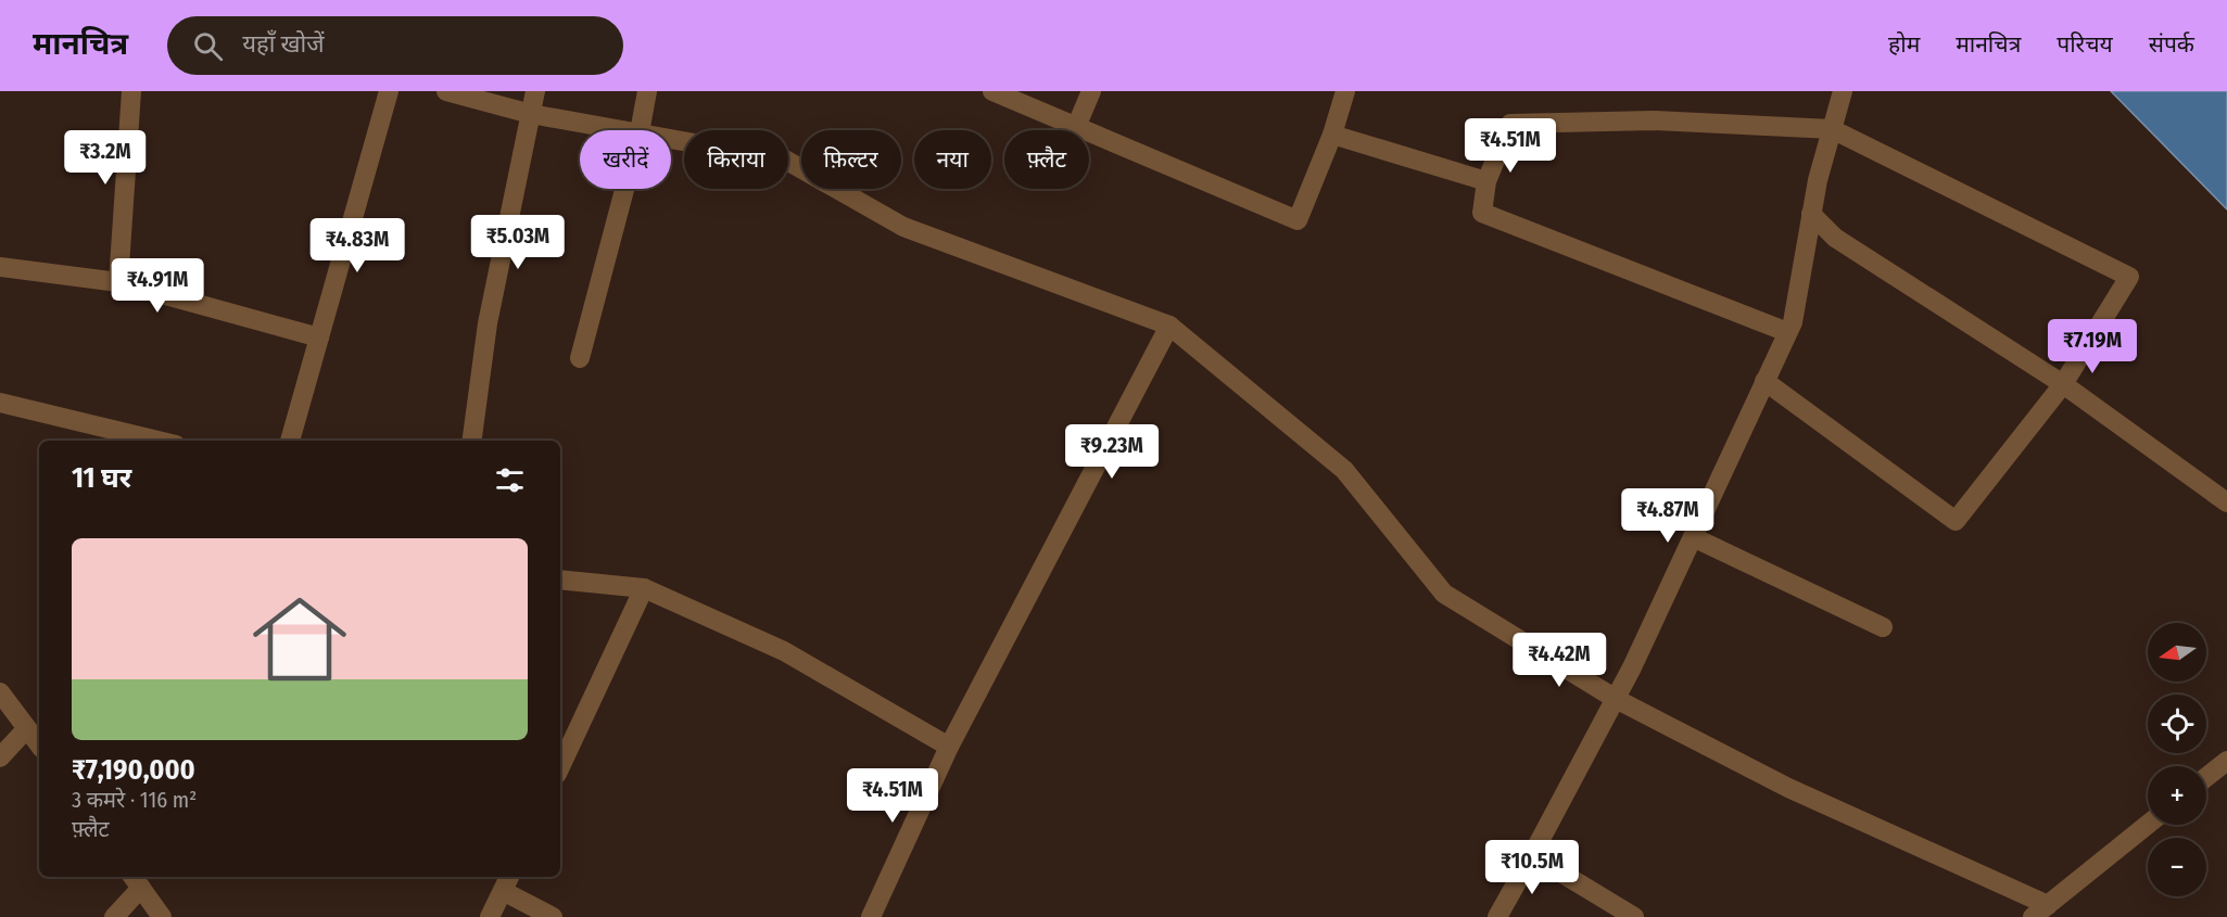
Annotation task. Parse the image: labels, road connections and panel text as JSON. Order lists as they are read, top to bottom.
{
  "north": "left",
  "page": {
    "header": "मानचित्र",
    "search": "यहाँ खोजें",
    "nav": [
      "होम",
      "मानचित्र",
      "परिचय",
      "संपर्क"
    ],
    "price": [
      "₹4.51M",
      "₹3.2M",
      "₹5.03M",
      "₹4.83M",
      "₹4.91M",
      "₹7.19M",
      "₹9.23M",
      "₹4.87M",
      "₹4.42M",
      "₹4.51M",
      "₹10.5M"
    ],
    "chip": [
      "खरीदें",
      "किराया",
      "फ़िल्टर",
      "नया",
      "फ़्लैट"
    ],
    "heading": "11 घर",
    "list": [
      {
        "name": "₹7,190,000",
        "note": "3 कमरे · 116 m² · फ़्लैट"
      }
    ],
    "map_buttons": ["+", "−"]
  }
}
